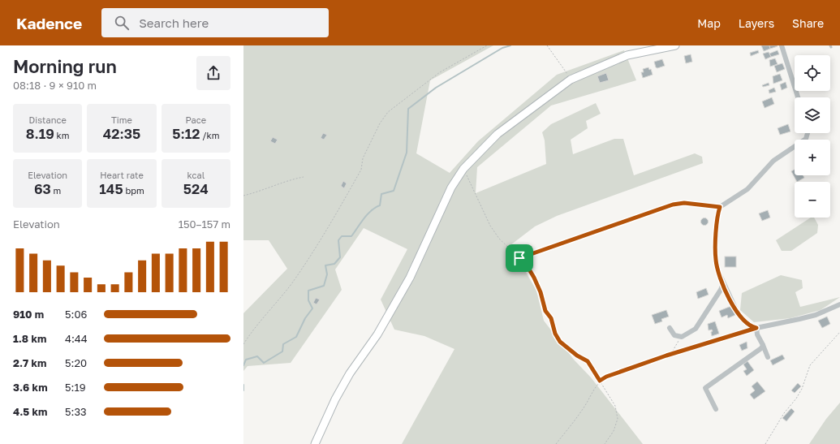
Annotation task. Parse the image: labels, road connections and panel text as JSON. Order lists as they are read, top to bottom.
{
  "page": {
    "header": "Kadence",
    "search": "Search here",
    "nav": ["Map", "Layers", "Share"],
    "heading": ["Morning run", "08:18 · 9 × 910 m"],
    "map_buttons": ["+", "−"],
    "stats": [
      ["Distance", "8.19 km"],
      ["Time", "42:35"],
      ["Pace", "5:12 /km"],
      ["Elevation", "63 m"],
      ["Heart rate", "145 bpm"],
      ["kcal", "524"]
    ],
    "chart": ["Elevation", "150–157 m"],
    "list": [
      {
        "name": "910 m",
        "note": "5:06"
      },
      {
        "name": "1.8 km",
        "note": "4:44"
      },
      {
        "name": "2.7 km",
        "note": "5:20"
      },
      {
        "name": "3.6 km",
        "note": "5:19"
      },
      {
        "name": "4.5 km",
        "note": "5:33"
      }
    ]
  }
}
